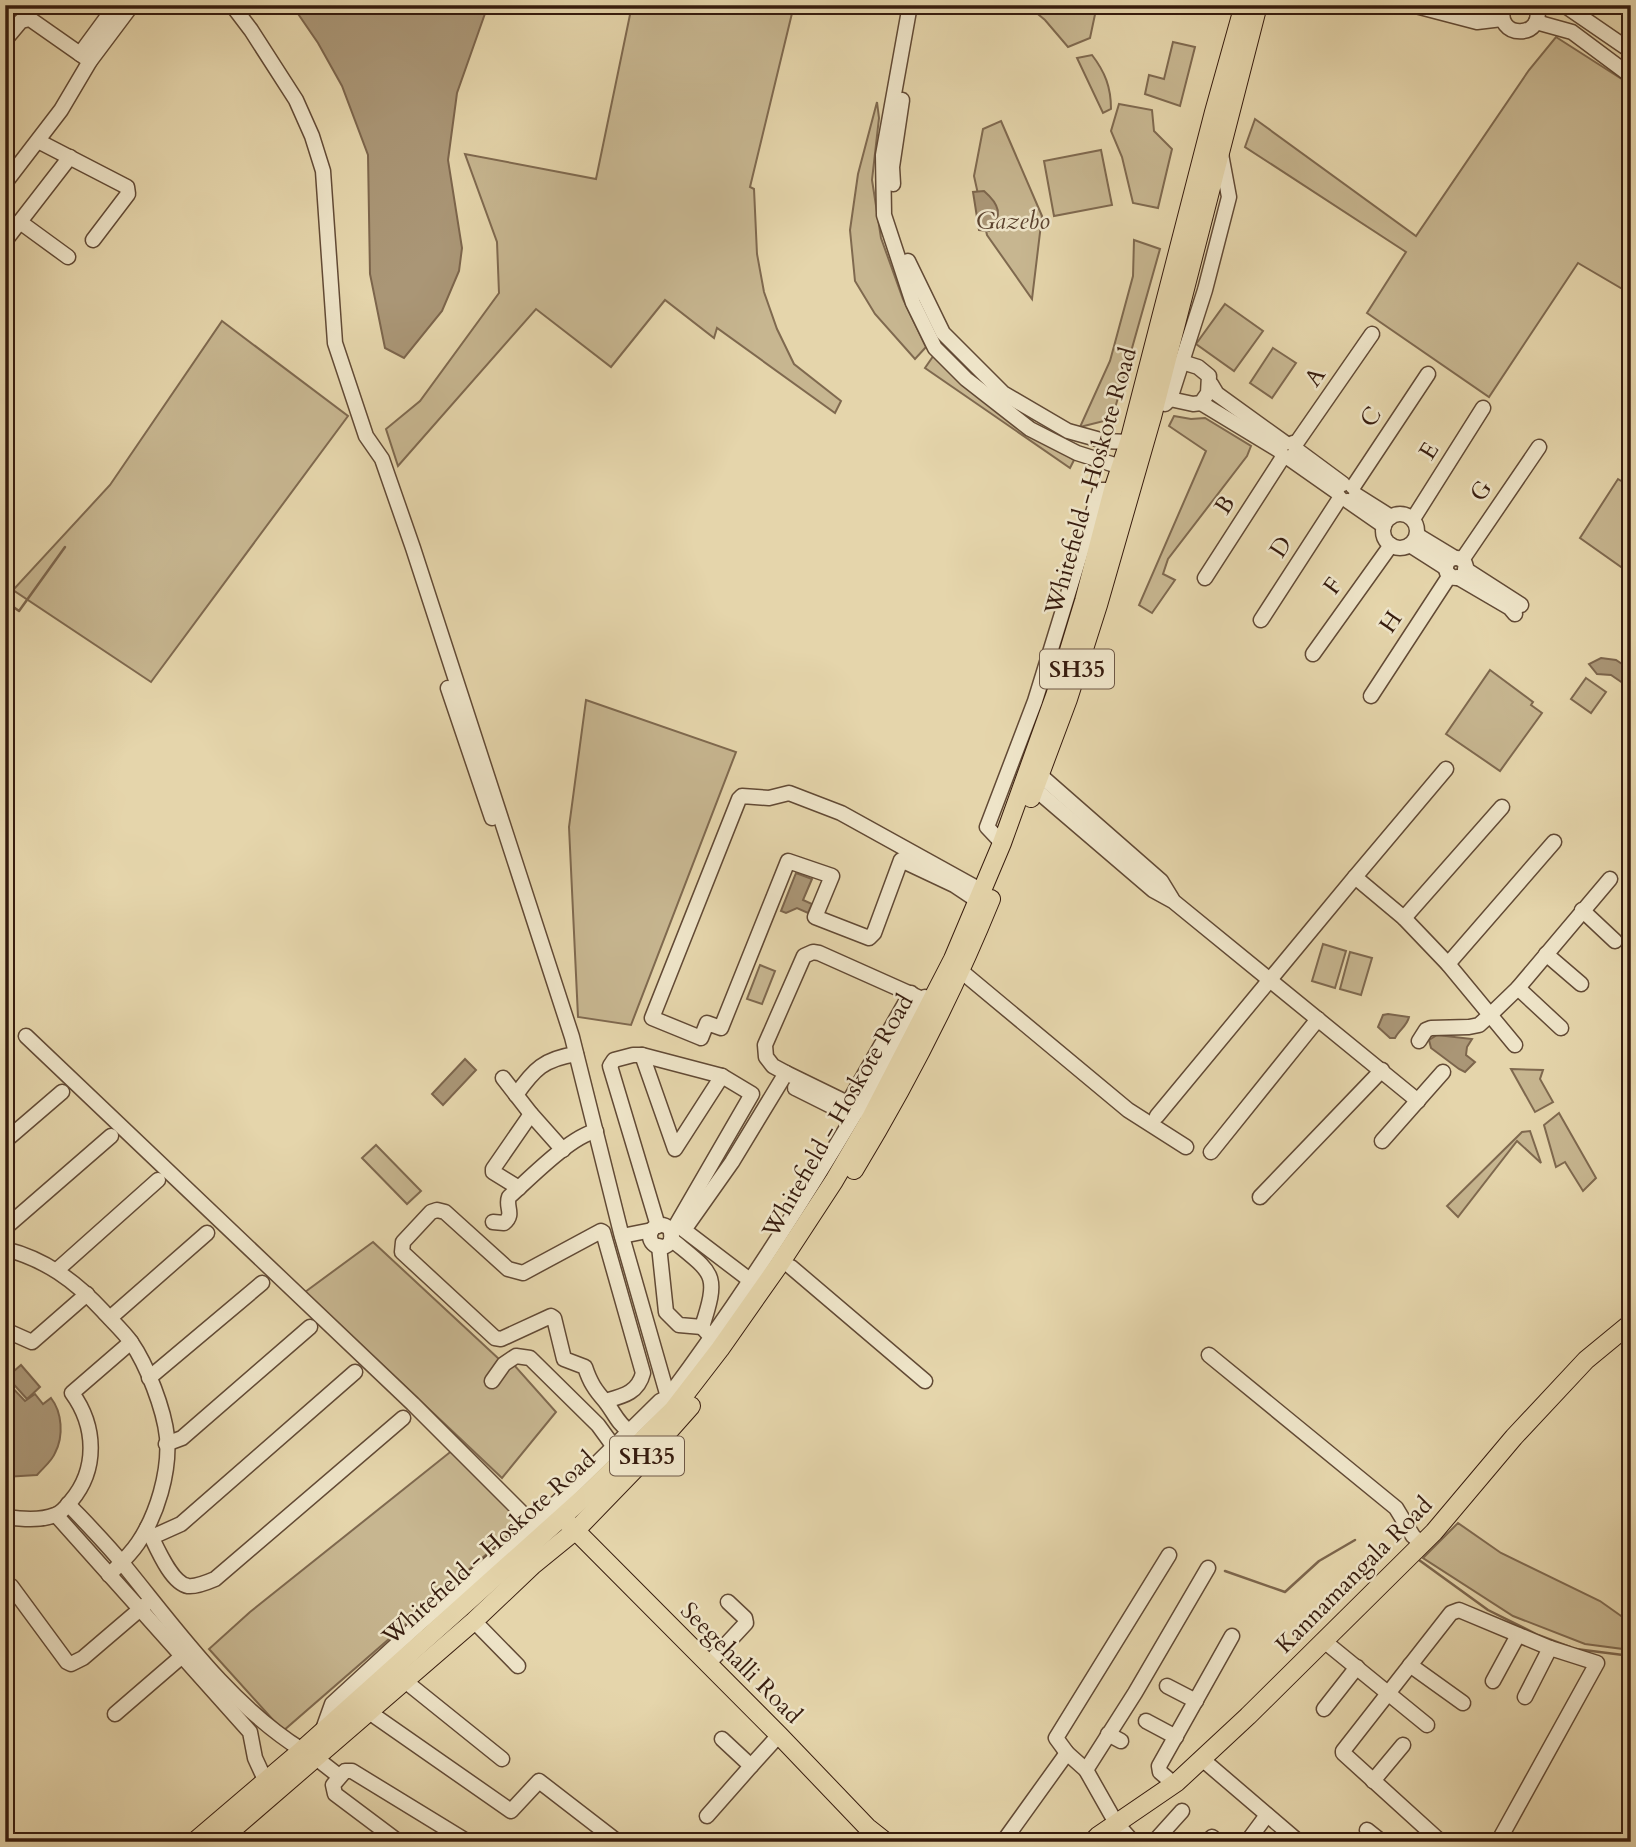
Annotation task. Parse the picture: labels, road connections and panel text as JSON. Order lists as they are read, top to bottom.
{
  "streets": {
    "main road": [
      "Whitefield - Hoskote Road",
      "SH35",
      "Kannamangala Road",
      "Seegehalli Road"
    ],
    "street": [
      "A",
      "C",
      "E",
      "G",
      "B",
      "D",
      "F",
      "H"
    ]
  },
  "crossings": [
    ["A", "B"],
    ["C", "D"],
    ["E", "F"],
    ["Whitefield - Hoskote Road", "Seegehalli Road"],
    ["G", "H"]
  ],
  "parks": ["Gazebo"]
}
